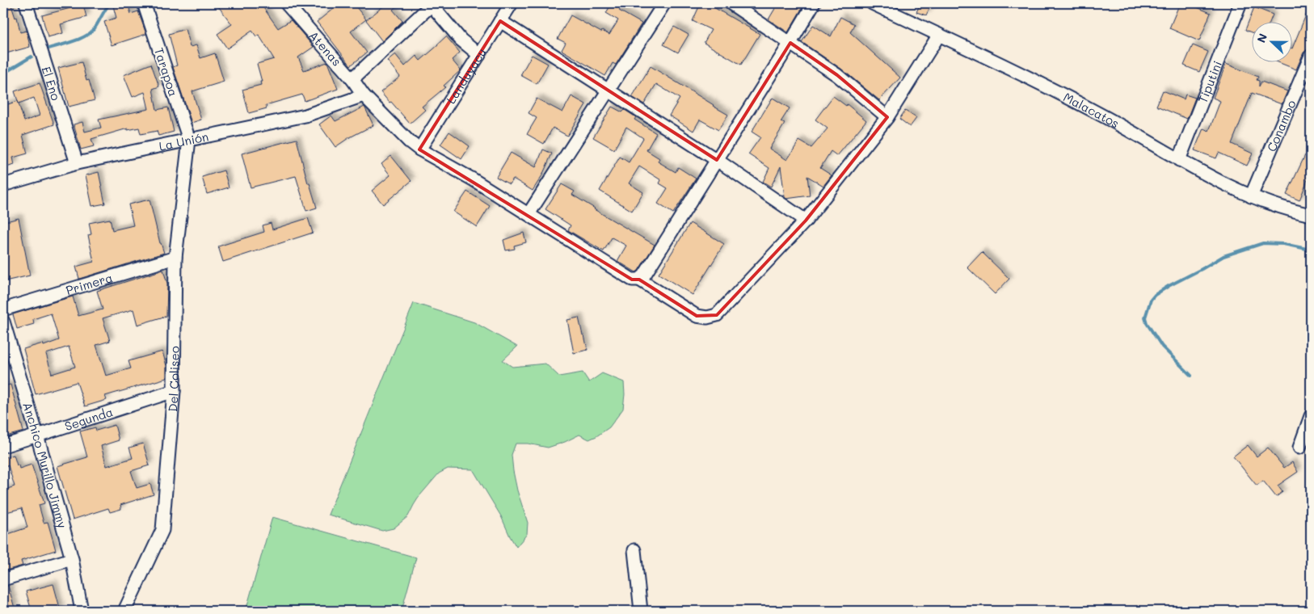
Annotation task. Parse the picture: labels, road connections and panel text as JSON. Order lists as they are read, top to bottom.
{
  "streets": {
    "street": [
      "Atenas",
      "Tarapoa",
      "Landuyacu",
      "Tiputini",
      "El Eno",
      "Malacatos",
      "Conambo",
      "La Unión",
      "Primera",
      "Del Coliseo",
      "Segunda",
      "Anchico Murillo Jimmy"
    ]
  },
  "crossings": [
    ["Atenas", "Landuyacu"],
    ["Atenas", "Malacatos"],
    ["Atenas", "La Unión"],
    ["Tarapoa", "La Unión"],
    ["Tarapoa", "Del Coliseo"],
    ["Tiputini", "Malacatos"],
    ["El Eno", "La Unión"],
    ["Malacatos", "Conambo"],
    ["La Unión", "Del Coliseo"],
    ["Primera", "Del Coliseo"],
    ["Del Coliseo", "Segunda"],
    ["Segunda", "Anchico Murillo Jimmy"]
  ],
  "north": "left"
}
